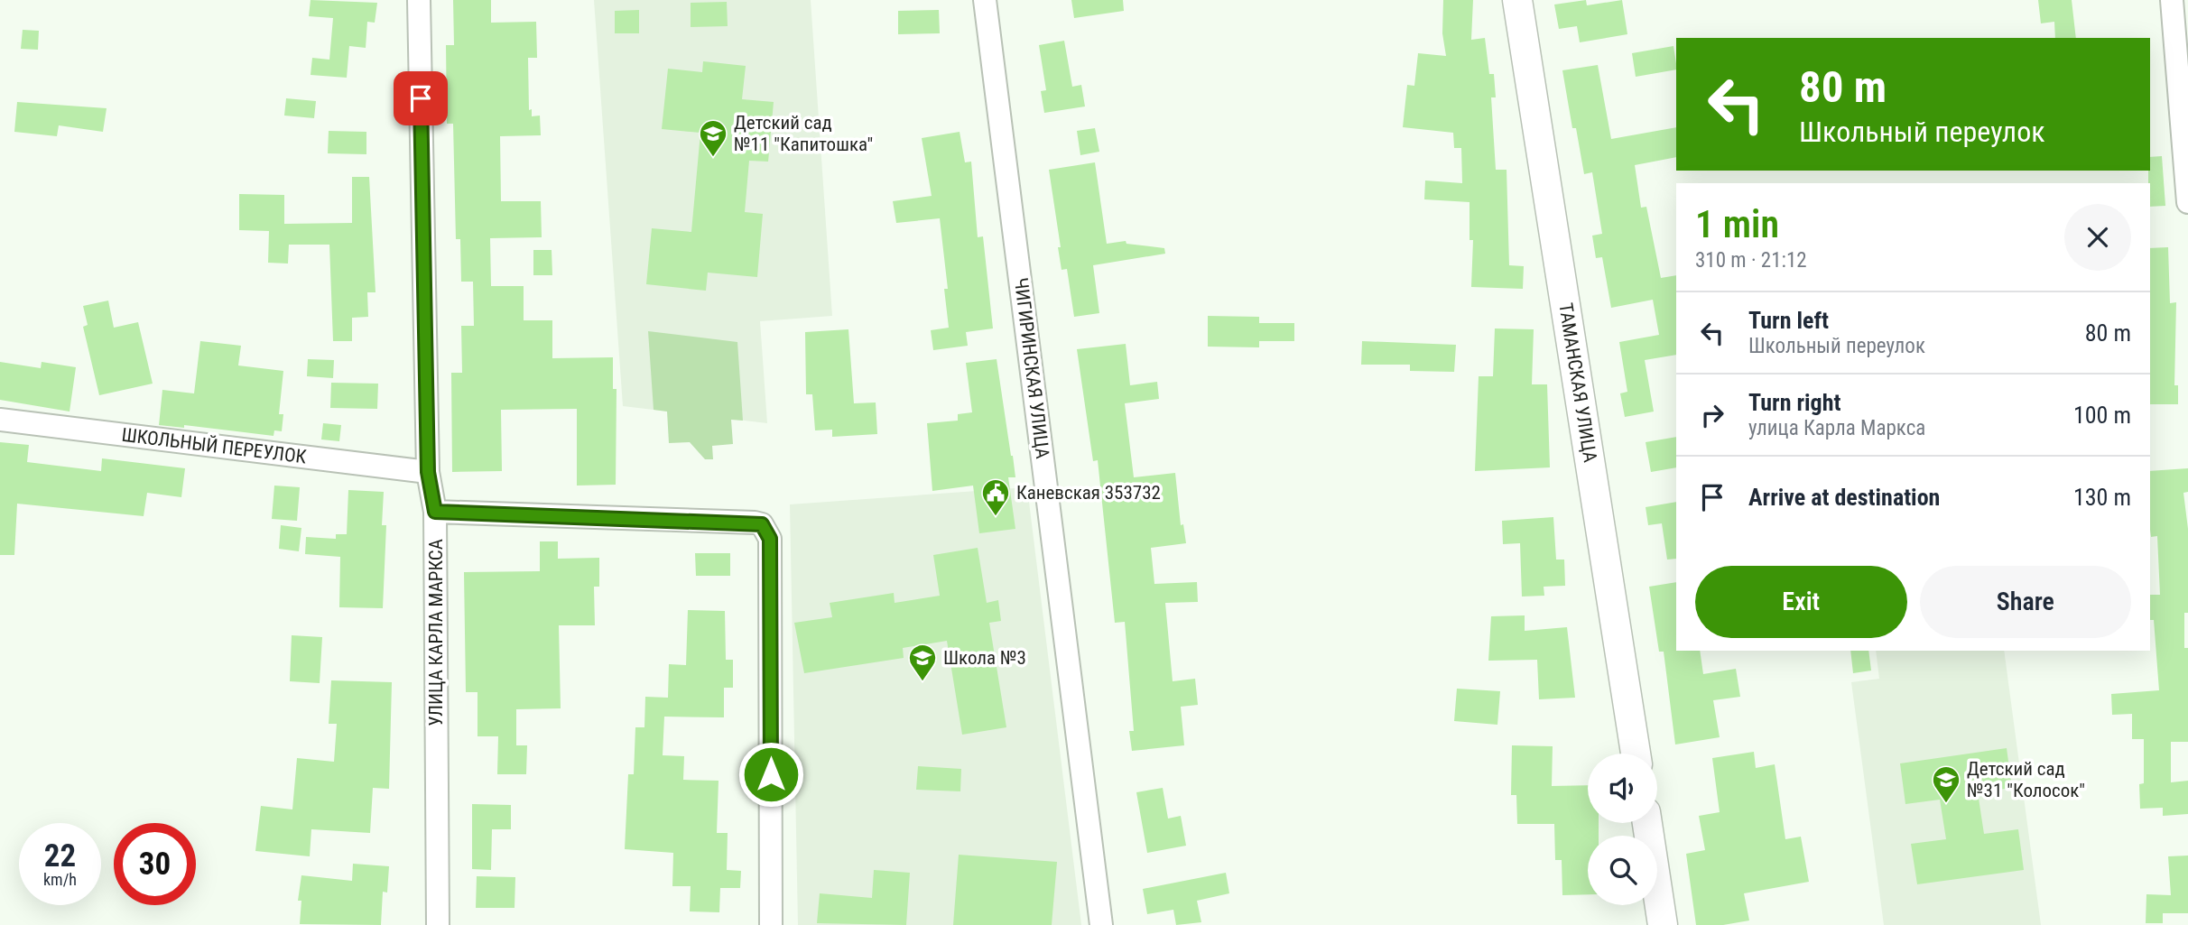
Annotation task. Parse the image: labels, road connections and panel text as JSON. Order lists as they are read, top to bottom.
{
  "streets": {
    "street": [
      "ЧИГИРИНСКАЯ УЛИЦА",
      "ТАМАНСКАЯ УЛИЦА",
      "ШКОЛЬНЫЙ ПЕРЕУЛОК",
      "УЛИЦА КАРЛА МАРКСА"
    ]
  },
  "crossings": [
    ["ШКОЛЬНЫЙ ПЕРЕУЛОК", "УЛИЦА КАРЛА МАРКСА"]
  ],
  "places": {
    "school or university": ["Детский сад №11 \"Капитошка\"", "Школа №3", "Детский сад №31 \"Колосок\""],
    "public building": ["Каневская 353732"]
  },
  "page": {
    "turn": ["80 m", "Школьный переулок"],
    "heading": ["1 min", "310 m · 21:12"],
    "list": [
      {
        "name": "Turn left",
        "note": "Школьный переулок",
        "value": "80 m"
      },
      {
        "name": "Turn right",
        "note": "улица Карла Маркса",
        "value": "100 m"
      },
      {
        "name": "Arrive at destination",
        "value": "130 m"
      }
    ],
    "buttons": ["Exit", "Share"],
    "speed": "22 km/h",
    "limit": "30"
  }
}
